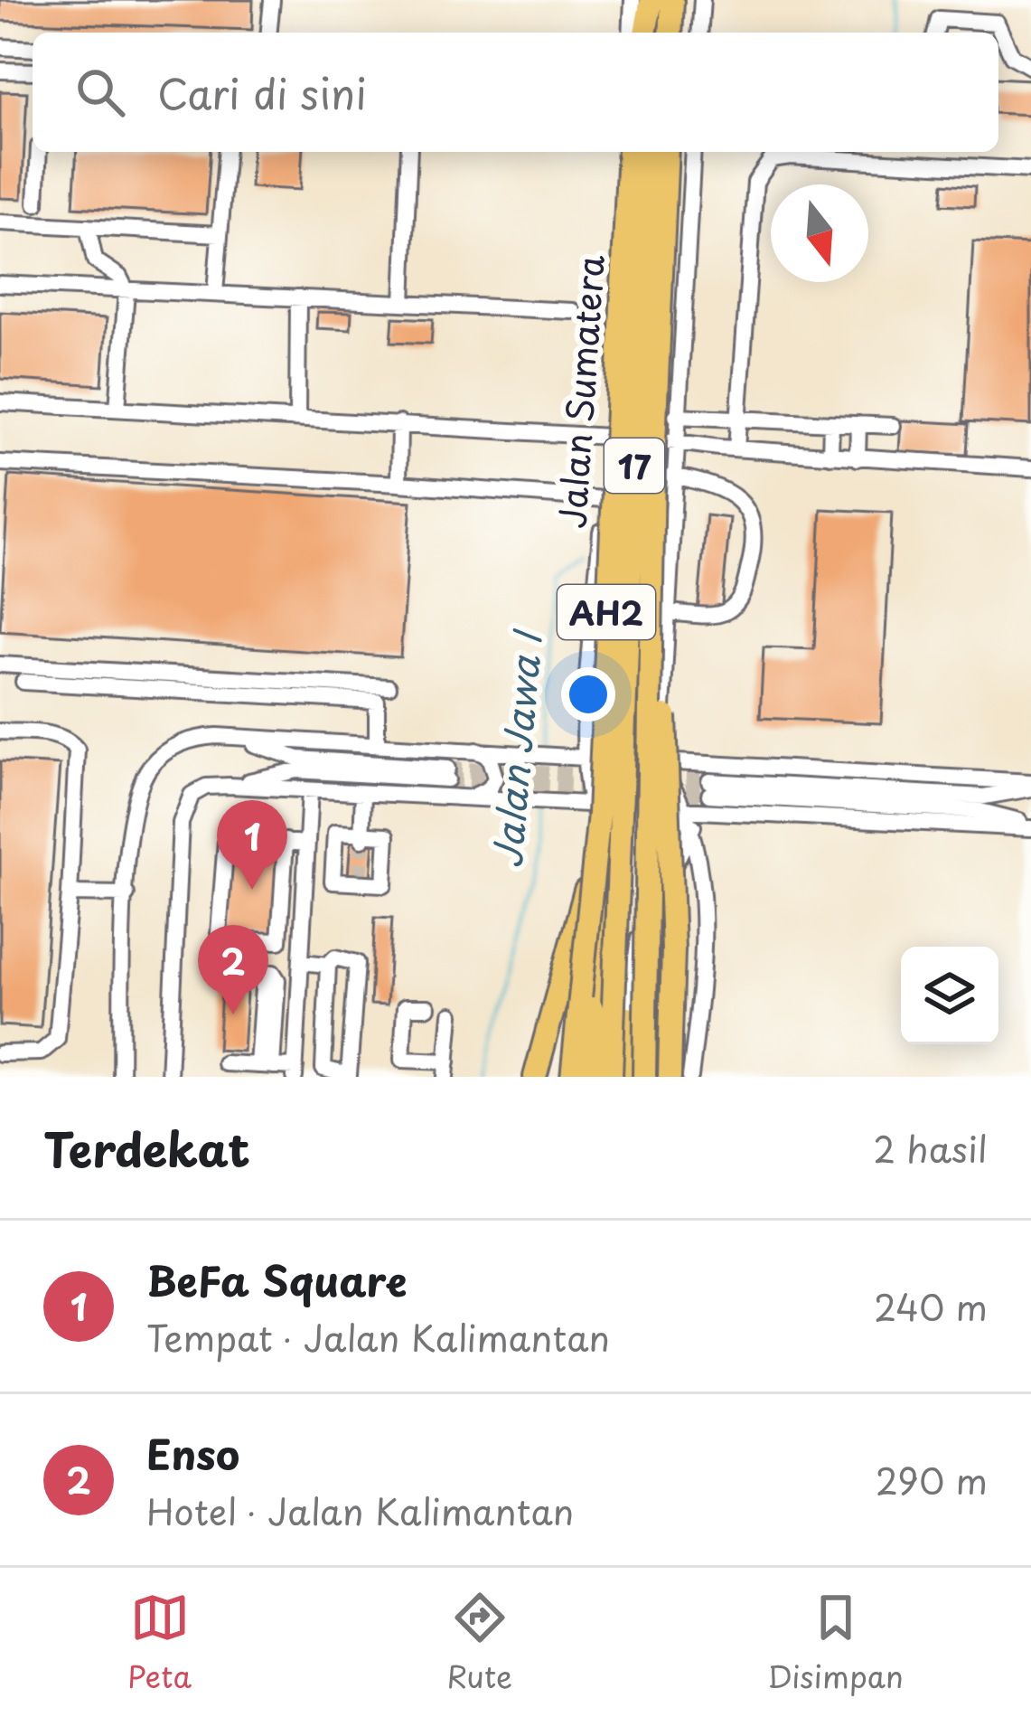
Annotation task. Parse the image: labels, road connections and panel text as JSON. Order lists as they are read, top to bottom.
{
  "streets": {
    "highway": ["17", "AH2"],
    "street": ["Jalan Sumatera"]
  },
  "crossings": [
    ["Jalan Sumatera", "AH2"]
  ],
  "water": ["Jalan Jawa I"],
  "north": "bottom",
  "page": {
    "search": "Cari di sini",
    "pins": ["1", "2"],
    "heading": ["Terdekat", "2 hasil"],
    "list": [
      {
        "mark": "1",
        "name": "BeFa Square",
        "note": "Tempat · Jalan Kalimantan",
        "value": "240 m"
      },
      {
        "mark": "2",
        "name": "Enso",
        "note": "Hotel · Jalan Kalimantan",
        "value": "290 m"
      }
    ],
    "nav": ["Peta", "Rute", "Disimpan"]
  }
}
